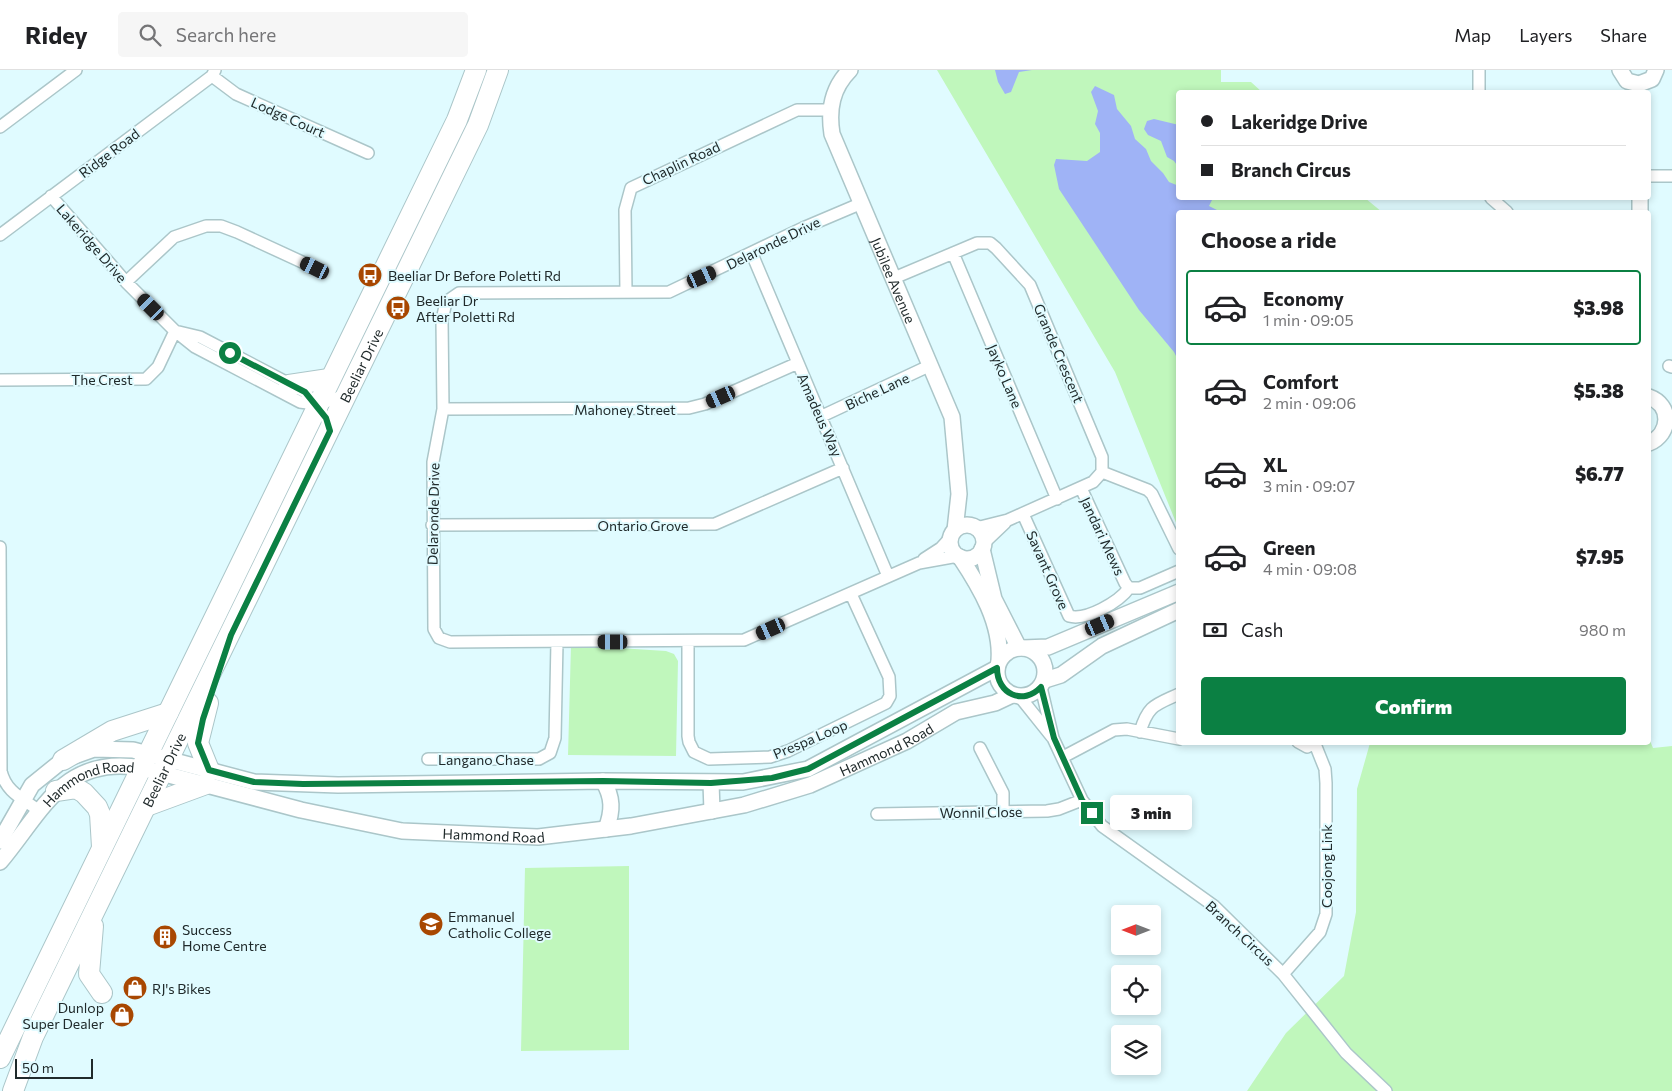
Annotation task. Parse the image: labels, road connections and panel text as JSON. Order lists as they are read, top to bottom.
{
  "streets": {
    "highway": ["Beeliar Drive"],
    "main road": ["Jubilee Avenue", "Hammond Road"],
    "street": [
      "Lodge Court",
      "Ridge Road",
      "Chaplin Road",
      "Lakeridge Drive",
      "Delaronde Drive",
      "Grande Crescent",
      "Jayko Lane",
      "The Crest",
      "Biche Lane",
      "Mahoney Street",
      "Amadeus Way",
      "Ontario Grove",
      "Jandari Mews",
      "Savant Grove",
      "Prespa Loop",
      "Langano Chase",
      "Wonnil Close",
      "Coojong Link",
      "Branch Circus"
    ]
  },
  "crossings": [
    ["Lodge Court", "Ridge Road"],
    ["Ridge Road", "Lakeridge Drive"],
    ["Chaplin Road", "Delaronde Drive"],
    ["Chaplin Road", "Jubilee Avenue"],
    ["Lakeridge Drive", "Beeliar Drive"],
    ["Lakeridge Drive", "The Crest"],
    ["Delaronde Drive", "Jubilee Avenue"],
    ["Delaronde Drive", "Mahoney Street"],
    ["Delaronde Drive", "Amadeus Way"],
    ["Delaronde Drive", "Ontario Grove"],
    ["Delaronde Drive", "Prespa Loop"],
    ["Delaronde Drive", "Langano Chase"],
    ["Jubilee Avenue", "Grande Crescent"],
    ["Jubilee Avenue", "Biche Lane"],
    ["Grande Crescent", "Jayko Lane"],
    ["Beeliar Drive", "Hammond Road"],
    ["Biche Lane", "Amadeus Way"],
    ["Mahoney Street", "Amadeus Way"],
    ["Amadeus Way", "Ontario Grove"],
    ["Jandari Mews", "Savant Grove"],
    ["Hammond Road", "Branch Circus"],
    ["Wonnil Close", "Branch Circus"],
    ["Coojong Link", "Branch Circus"]
  ],
  "places": {
    "bus stop": ["Beeliar Dr Before Poletti Rd", "Beeliar Dr After Poletti Rd"],
    "school or university": ["Emmanuel Catholic College"],
    "building": ["Success Home Centre"],
    "shop": ["RJ's Bikes", "Dunlop Super Dealer"]
  },
  "scale_bar": "50 m",
  "north": "left",
  "page": {
    "header": "Ridey",
    "search": "Search here",
    "nav": ["Map", "Layers", "Share"],
    "banner": ["Lakeridge Drive", "Branch Circus"],
    "heading": "Choose a ride",
    "list": [
      {
        "name": "Economy",
        "note": "1 min · 09:05",
        "value": "$3.98"
      },
      {
        "name": "Comfort",
        "note": "2 min · 09:06",
        "value": "$5.38"
      },
      {
        "name": "XL",
        "note": "3 min · 09:07",
        "value": "$6.77"
      },
      {
        "name": "Green",
        "note": "4 min · 09:08",
        "value": "$7.95"
      }
    ],
    "pay": ["Cash", "980 m"],
    "buttons": "Confirm",
    "bubble": "3 min",
    "scale": "50 m"
  }
}
